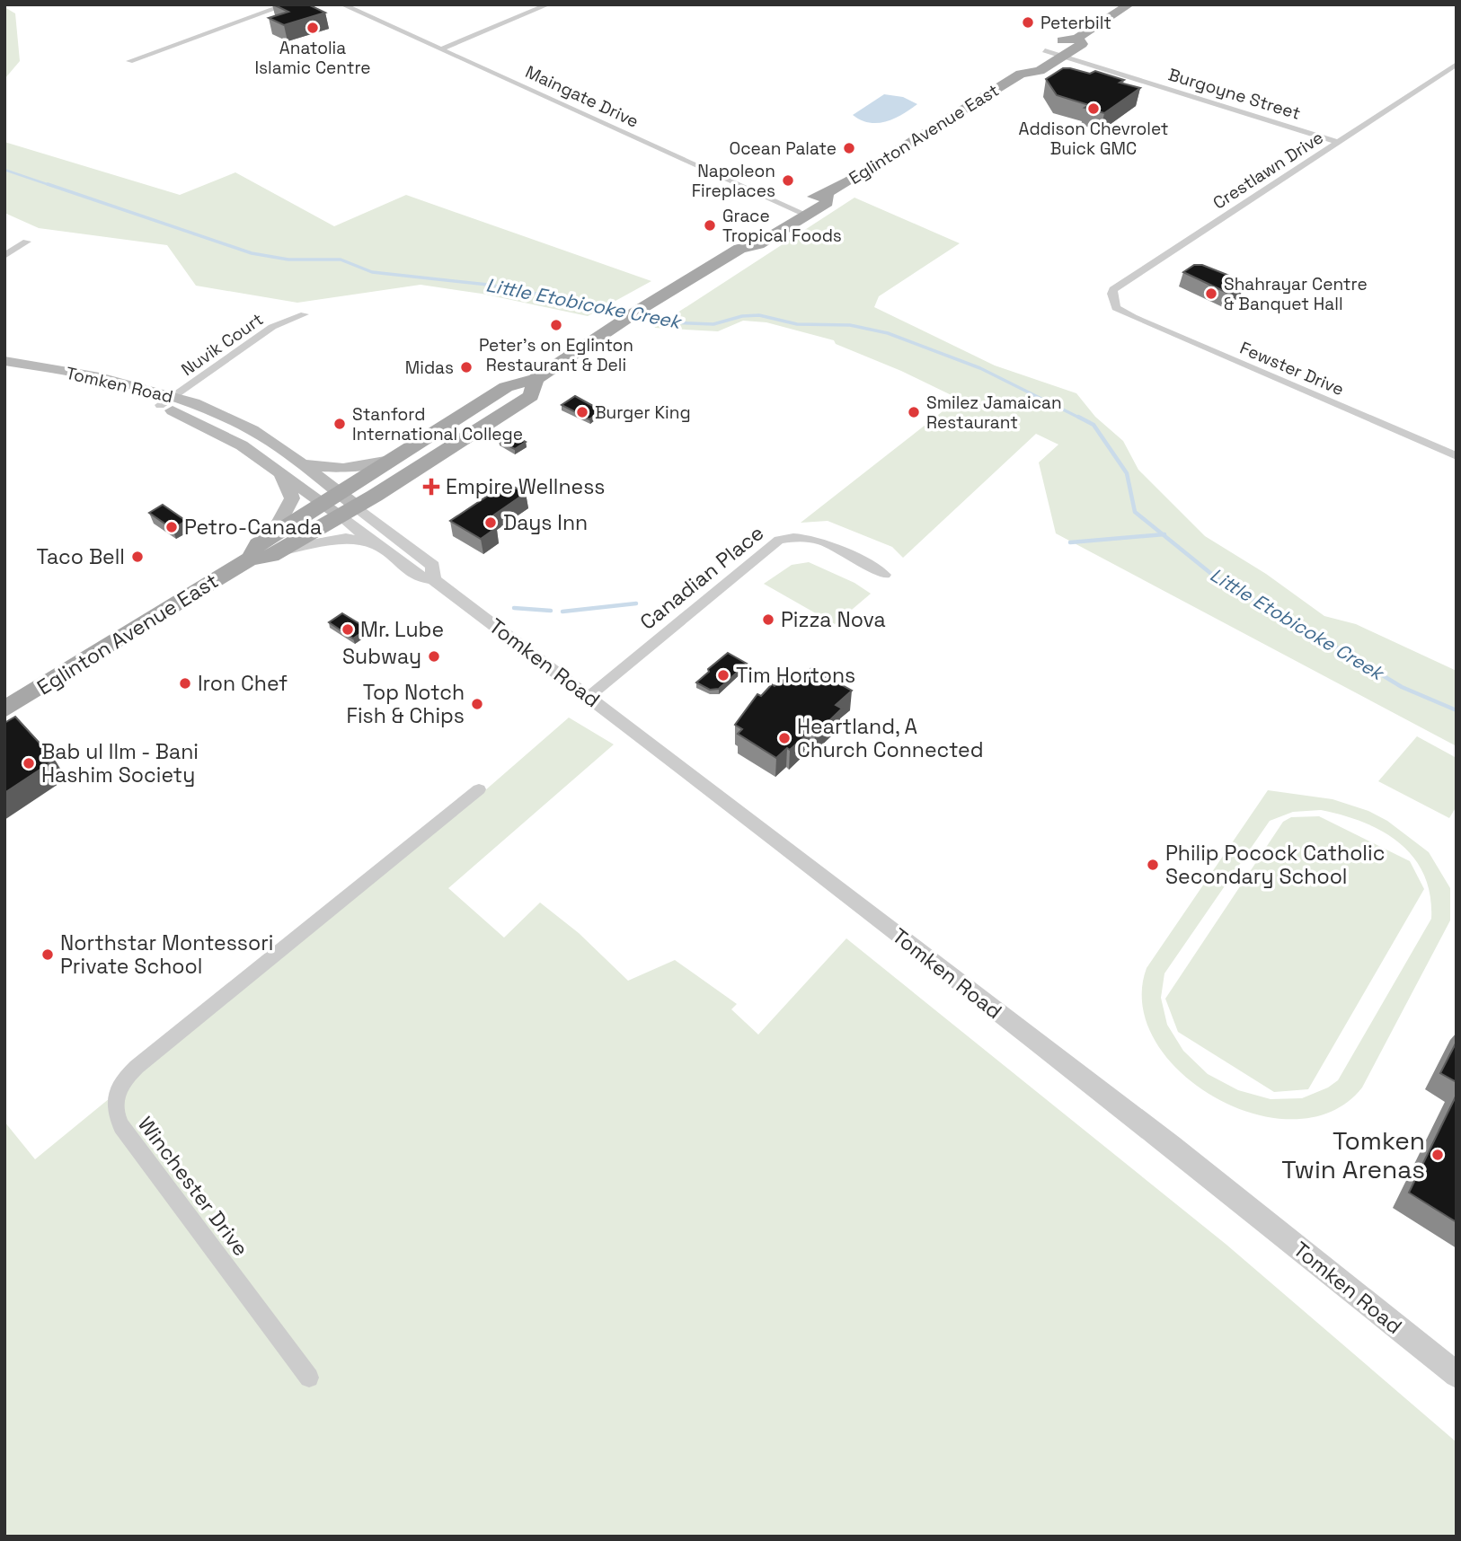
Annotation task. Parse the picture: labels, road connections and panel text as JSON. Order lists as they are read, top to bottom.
{
  "streets": {
    "main road": ["Eglinton Avenue East", "Tomken Road"],
    "street": [
      "Burgoyne Street",
      "Maingate Drive",
      "Crestlawn Drive",
      "Nuvik Court",
      "Fewster Drive",
      "Canadian Place",
      "Winchester Drive"
    ]
  },
  "crossings": [
    ["Burgoyne Street", "Eglinton Avenue East"],
    ["Burgoyne Street", "Crestlawn Drive"],
    ["Maingate Drive", "Eglinton Avenue East"],
    ["Eglinton Avenue East", "Tomken Road"],
    ["Crestlawn Drive", "Fewster Drive"],
    ["Nuvik Court", "Tomken Road"],
    ["Tomken Road", "Canadian Place"]
  ],
  "water": ["Little Etobicoke Creek"],
  "places": {
    "other": [
      "Peterbilt",
      "Anatolia Islamic Centre",
      "Addison Chevrolet Buick GMC",
      "Ocean Palate",
      "Napoleon Fireplaces",
      "Grace Tropical Foods",
      "Shahrayar Centre & Banquet Hall",
      "Peter's on Eglinton Restaurant & Deli",
      "Midas",
      "Burger King",
      "Smilez Jamaican Restaurant",
      "Stanford International College",
      "Days Inn",
      "Petro-Canada",
      "Taco Bell",
      "Pizza Nova",
      "Mr. Lube",
      "Subway",
      "Tim Hortons",
      "Iron Chef",
      "Top Notch Fish & Chips",
      "Heartland, A Church Connected",
      "Bab ul Ilm - Bani Hashim Society",
      "Philip Pocock Catholic Secondary School",
      "Northstar Montessori Private School",
      "Tomken Twin Arenas"
    ],
    "health": ["Empire Wellness"]
  }
}
